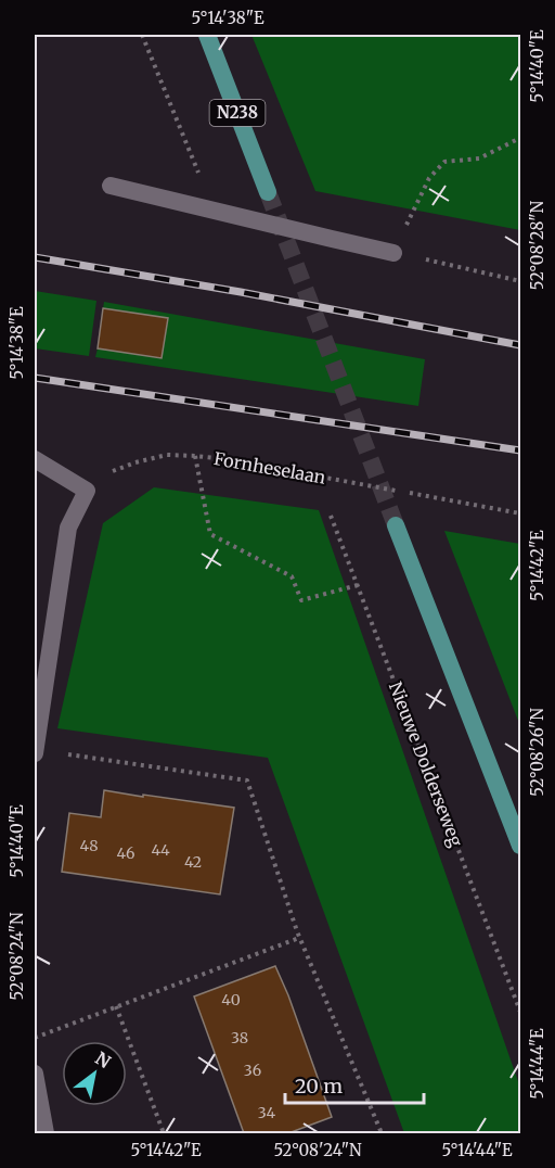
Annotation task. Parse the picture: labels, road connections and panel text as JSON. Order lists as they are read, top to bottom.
{
  "streets": {
    "main road": ["N238"],
    "path": ["Fornheselaan", "Nieuwe Dolderseweg"]
  },
  "house_numbers": [
    "48",
    "44",
    "46",
    "42",
    "40",
    "38",
    "36",
    "34"
  ],
  "scale_bar": "20 m",
  "north": "top right",
  "coordinates": [
    "5°14'38\"E",
    "5°14'40\"E",
    "52°08'28\"N",
    "5°14'42\"E",
    "52°08'26\"N",
    "52°08'24\"N",
    "5°14'44\"E"
  ]
}
